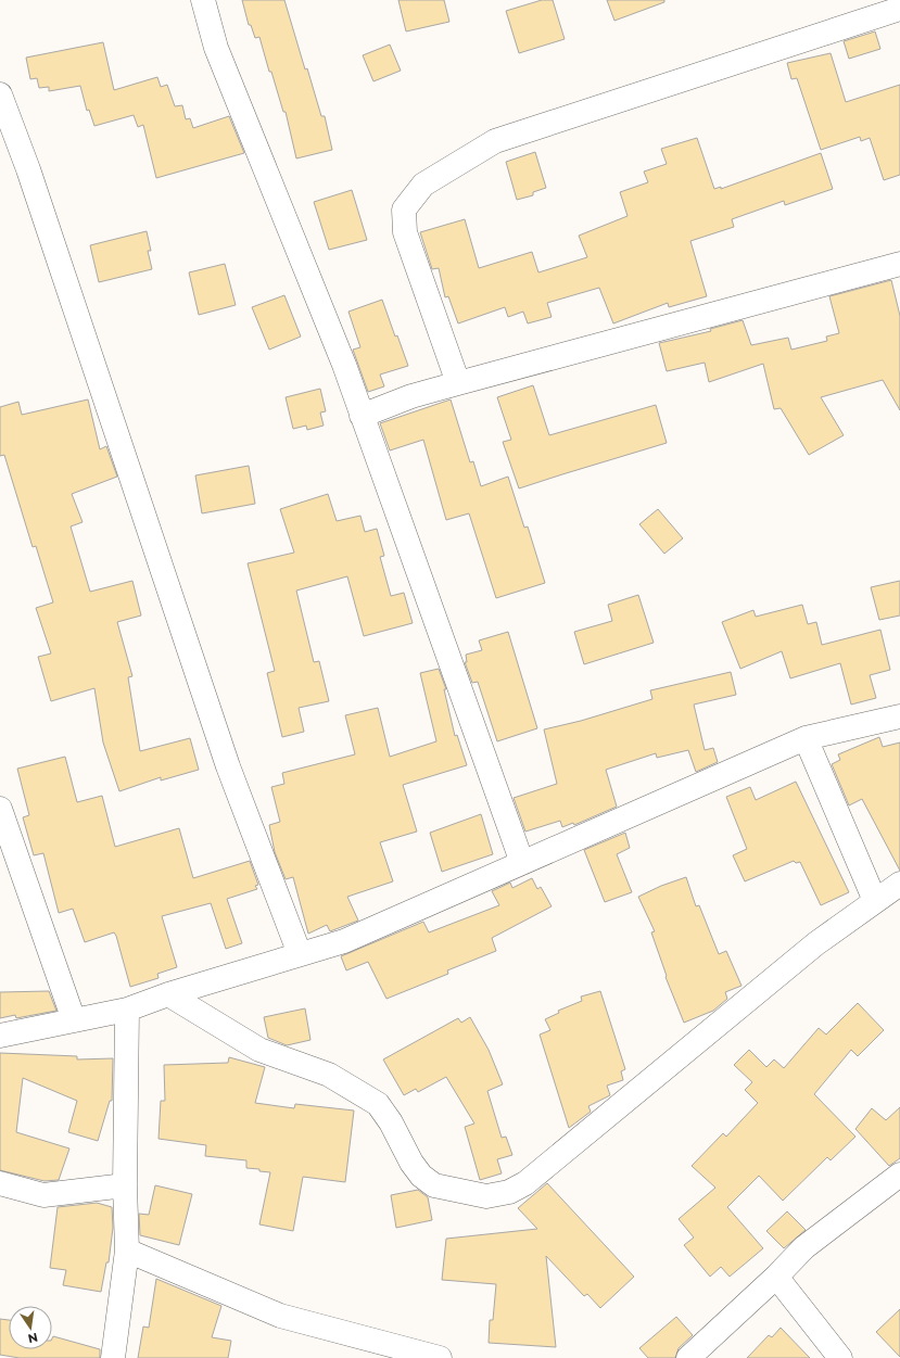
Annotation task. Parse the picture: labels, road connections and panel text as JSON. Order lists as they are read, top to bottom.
{
  "north": "bottom"
}
